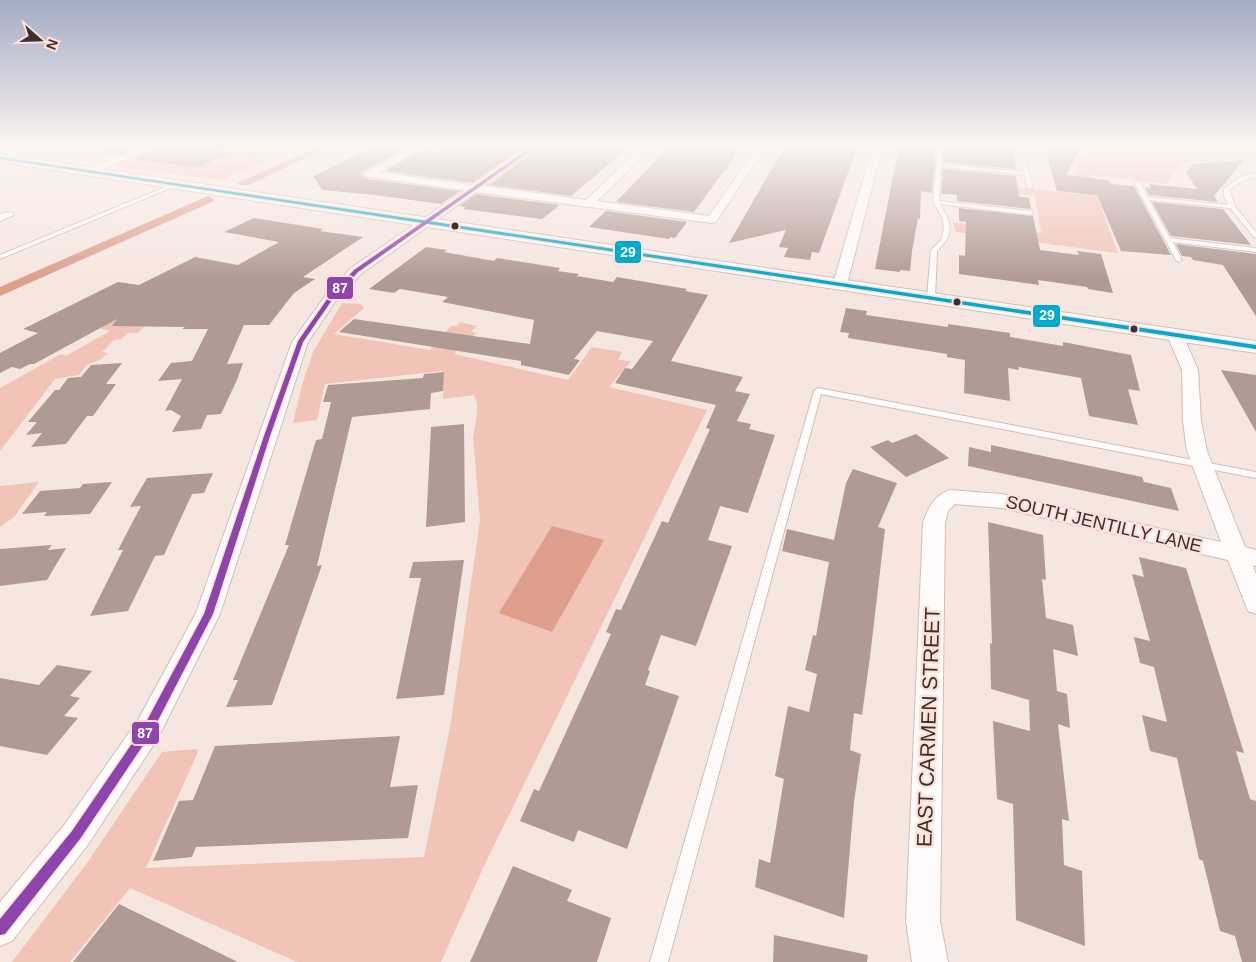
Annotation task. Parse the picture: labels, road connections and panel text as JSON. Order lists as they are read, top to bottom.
{
  "streets": {
    "street": ["SOUTH JENTILLY LANE", "EAST CARMEN STREET"]
  },
  "crossings": [
    ["SOUTH JENTILLY LANE", "EAST CARMEN STREET"]
  ],
  "lines": ["transit line 29", "transit line 87"],
  "north": "right"
}
